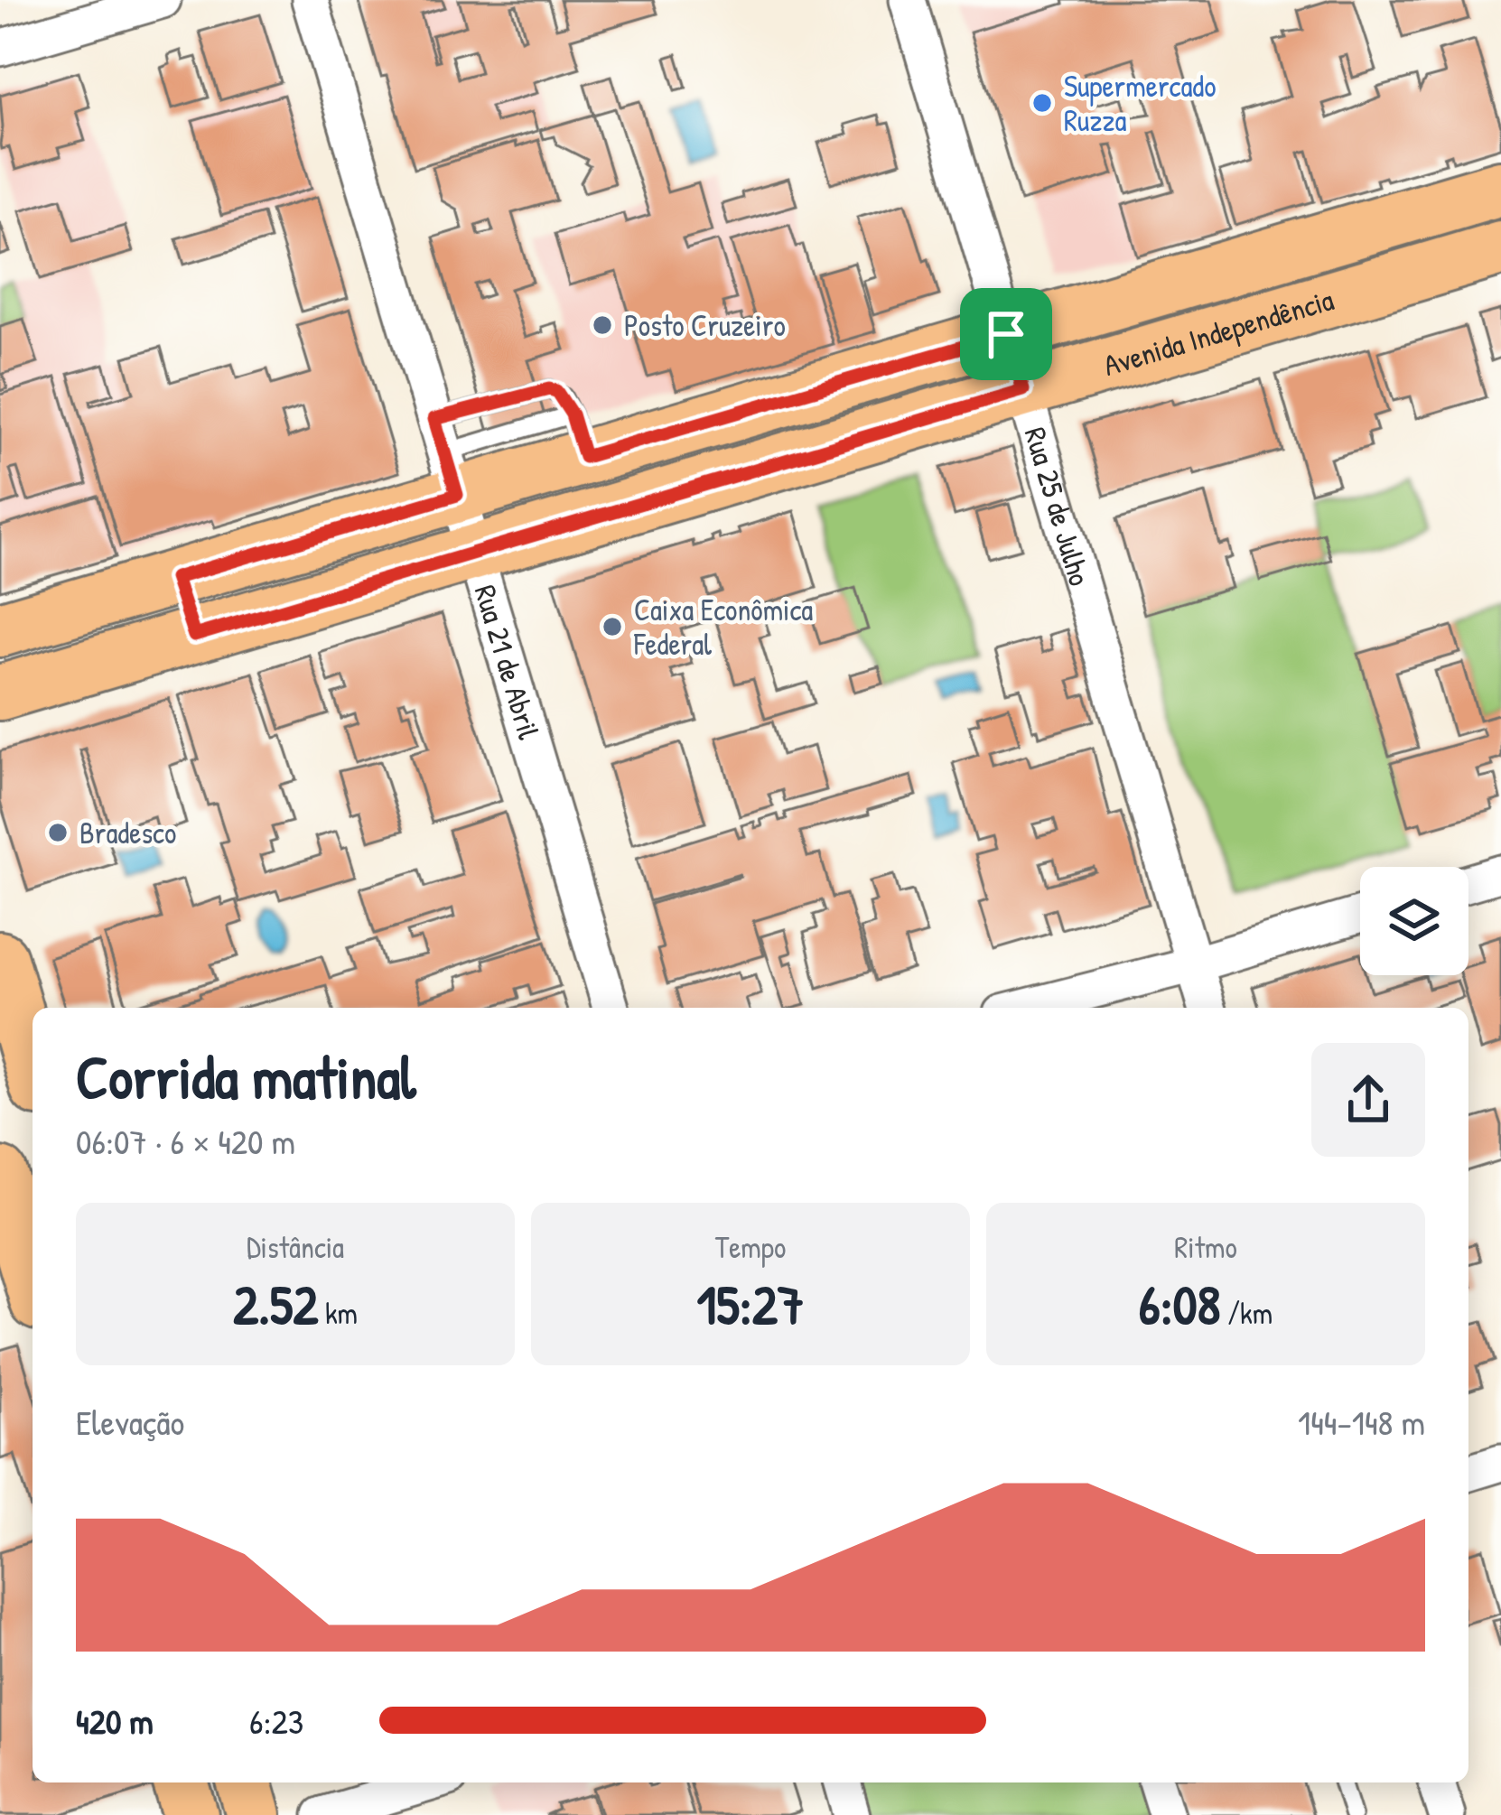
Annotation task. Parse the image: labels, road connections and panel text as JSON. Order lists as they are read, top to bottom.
{
  "streets": {
    "main road": ["Avenida Independência"],
    "street": ["Rua 25 de Julho", "Rua 21 de Abril"]
  },
  "crossings": [
    ["Avenida Independência", "Rua 25 de Julho"],
    ["Avenida Independência", "Rua 21 de Abril"]
  ],
  "places": [
    "Supermercado Ruzza",
    "Posto Cruzeiro",
    "Caixa Econômica Federal",
    "Bradesco"
  ],
  "page": {
    "heading": ["Corrida matinal", "06:07 · 6 × 420 m"],
    "stats": [
      ["Distância", "2.52 km"],
      ["Tempo", "15:27"],
      ["Ritmo", "6:08 /km"]
    ],
    "chart": ["Elevação", "144–148 m"],
    "list": [
      {
        "name": "420 m",
        "note": "6:23"
      }
    ]
  }
}
